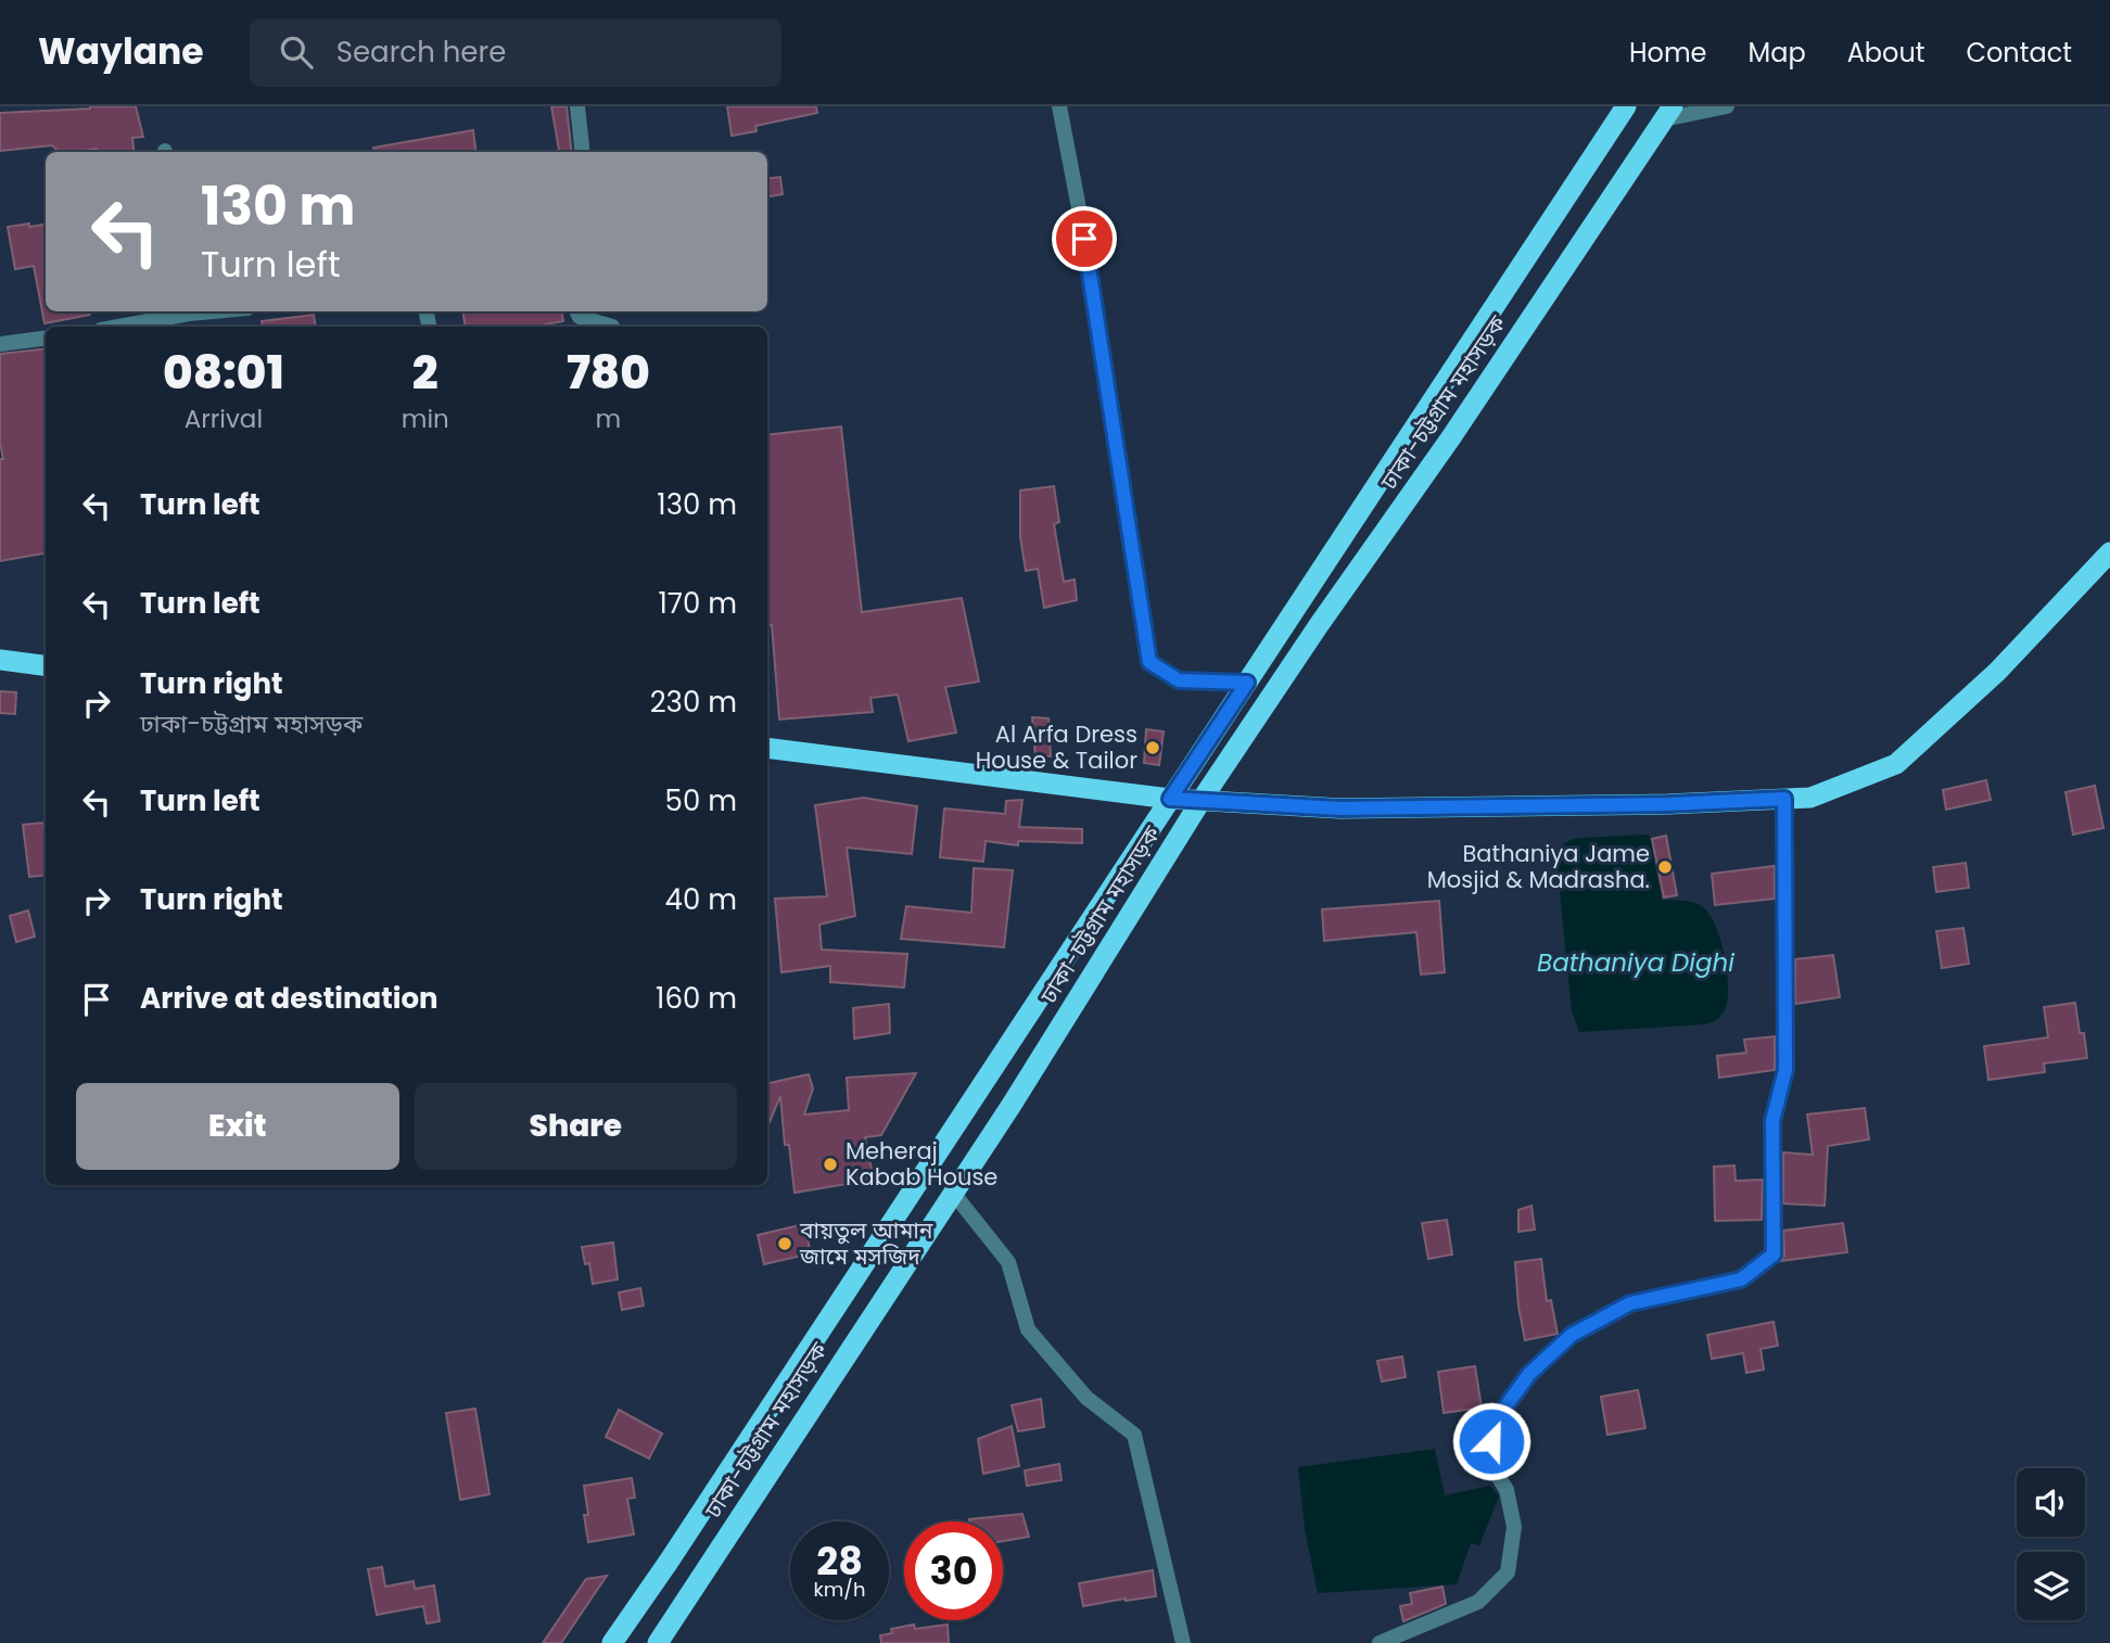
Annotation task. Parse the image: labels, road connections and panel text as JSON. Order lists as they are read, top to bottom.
{
  "streets": {
    "highway": ["ঢাকা-চট্টগ্রাম মহাসড়ক"]
  },
  "water": ["Bathaniya Dighi"],
  "places": [
    "Al Arfa Dress House & Tailor",
    "Bathaniya Jame Mosjid & Madrasha.",
    "Meheraj Kabab House",
    "বায়তুল আমান জামে মসজিদ"
  ],
  "page": {
    "header": "Waylane",
    "search": "Search here",
    "nav": [
      "Home",
      "Map",
      "About",
      "Contact"
    ],
    "turn": ["130 m", "Turn left"],
    "eta": [
      "08:01",
      "Arrival",
      "2",
      "min",
      "780",
      "m"
    ],
    "list": [
      {
        "name": "Turn left",
        "value": "130 m"
      },
      {
        "name": "Turn left",
        "value": "170 m"
      },
      {
        "name": "Turn right",
        "note": "ঢাকা-চট্টগ্রাম মহাসড়ক",
        "value": "230 m"
      },
      {
        "name": "Turn left",
        "value": "50 m"
      },
      {
        "name": "Turn right",
        "value": "40 m"
      },
      {
        "name": "Arrive at destination",
        "value": "160 m"
      }
    ],
    "buttons": ["Exit", "Share"],
    "speed": "28 km/h",
    "limit": "30"
  }
}
